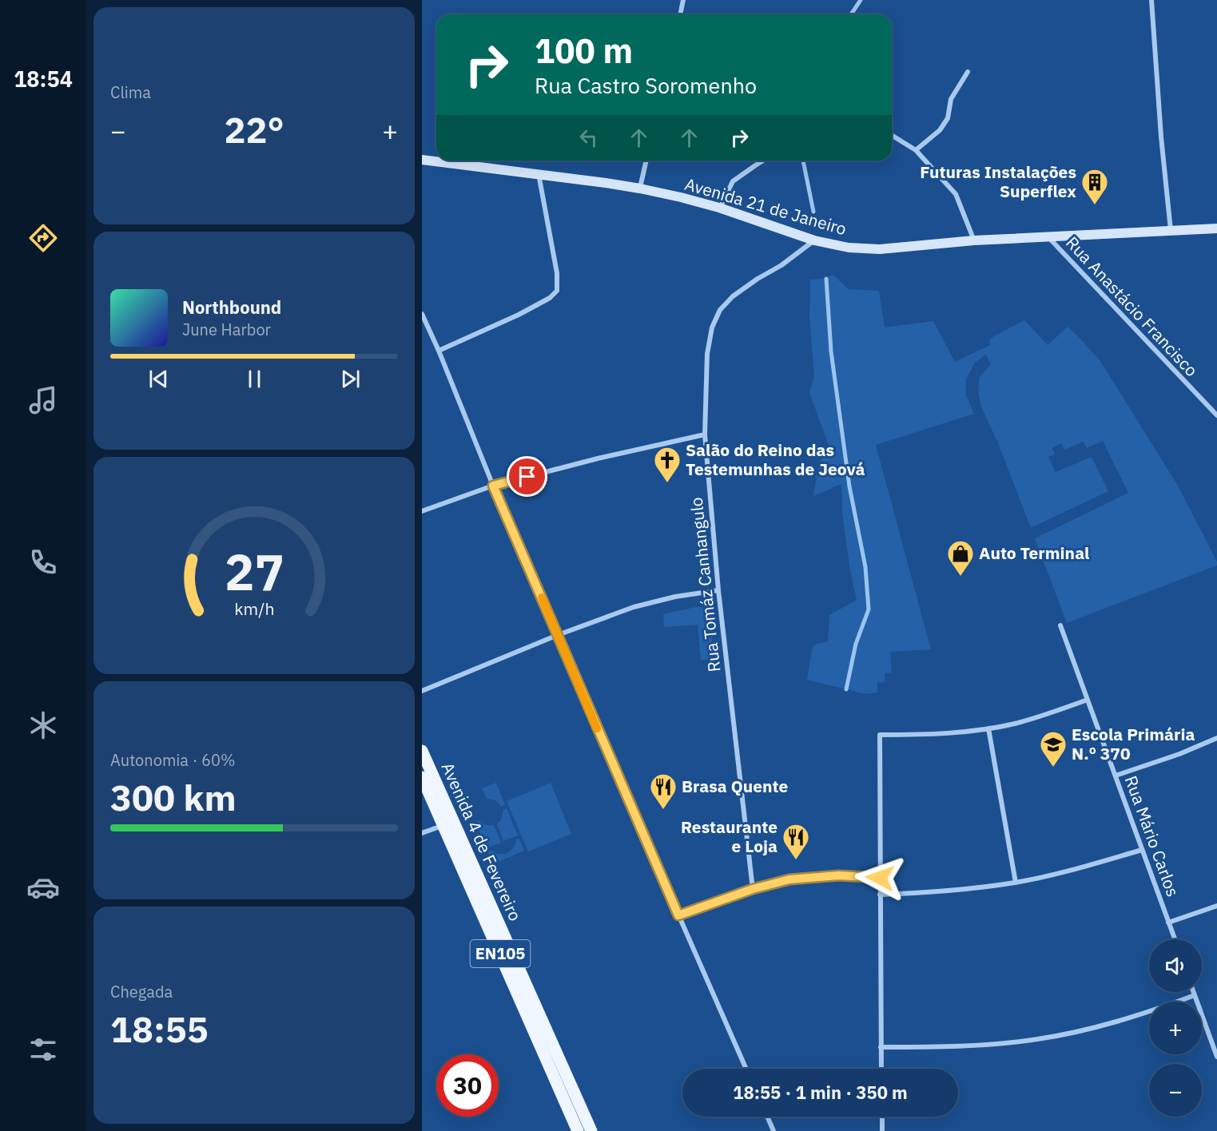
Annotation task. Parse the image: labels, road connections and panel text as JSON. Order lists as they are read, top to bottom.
{
  "streets": {
    "main road": ["Avenida 21 de Janeiro", "Avenida 4 de Fevereiro", "EN105"],
    "street": ["Rua Anastácio Francisco", "Rua Tomáz Canhangulo", "Rua Mário Carlos"]
  },
  "crossings": [
    ["Avenida 21 de Janeiro", "Rua Anastácio Francisco"],
    ["Avenida 21 de Janeiro", "Rua Tomáz Canhangulo"]
  ],
  "places": {
    "building": ["Futuras Instalações Superflex"],
    "church": ["Salão do Reino das Testemunhas de Jeová"],
    "shop": ["Auto Terminal"],
    "school or university": ["Escola Primária N.º 370"],
    "restaurant": ["Brasa Quente", "Restaurante e Loja"]
  },
  "page": {
    "tabs": "18:54",
    "tile": [
      "Clima",
      ["Autonomia · 60%", "300 km"],
      ["Chegada", "18:55"]
    ],
    "turn": ["100 m", "Rua Castro Soromenho"],
    "heat": ["−", "22°", "+"],
    "song": ["Northbound", "June Harbor"],
    "map_buttons": ["+", "−"],
    "limit": "30",
    "trip": "18:55 · 1 min · 350 m",
    "gauge": ["27", "km/h"]
  }
}
